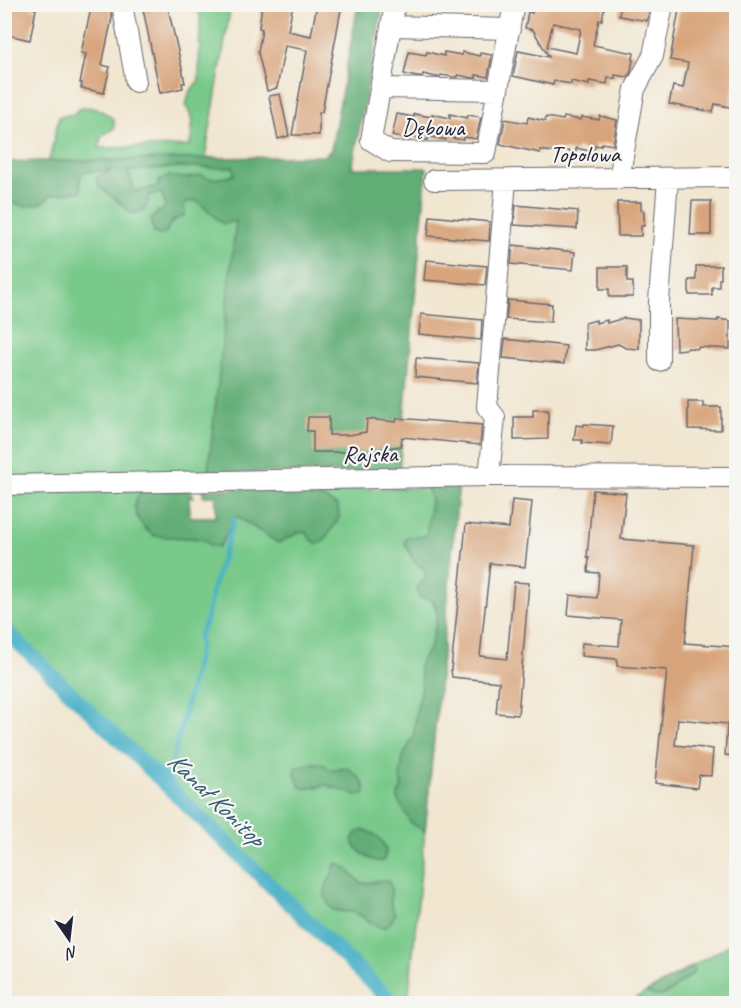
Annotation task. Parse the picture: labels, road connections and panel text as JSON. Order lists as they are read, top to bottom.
{
  "streets": {
    "street": ["Dębowa", "Topolowa", "Rajska"]
  },
  "water": ["Kanał Konitop"],
  "north": "bottom"
}
